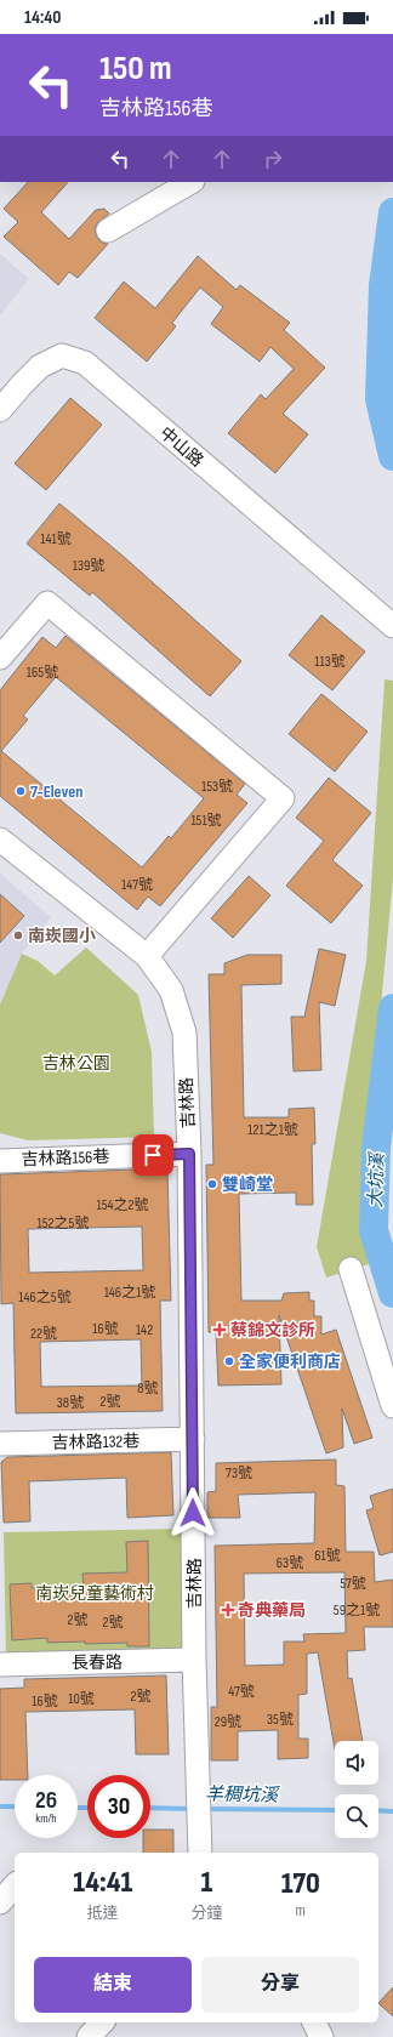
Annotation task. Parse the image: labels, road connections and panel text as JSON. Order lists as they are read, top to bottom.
{
  "streets": {
    "street": [
      "中山路",
      "吉林路",
      "吉林路156巷",
      "吉林路132巷",
      "長春路"
    ]
  },
  "crossings": [
    ["吉林路", "吉林路156巷"],
    ["吉林路", "吉林路132巷"],
    ["吉林路", "長春路"]
  ],
  "water": ["大坑溪", "羊稠坑溪"],
  "parks": ["吉林公園", "南崁兒童藝術村"],
  "places": {
    "other": [
      "7-Eleven",
      "南崁國小",
      "雙崎堂",
      "全家便利商店"
    ],
    "health": ["蔡錦文診所", "奇典藥局"]
  },
  "house_numbers": [
    "141號",
    "139號",
    "113號",
    "165號",
    "153號",
    "151號",
    "147號",
    "121之1號",
    "154之2號",
    "152之5號",
    "146之1號",
    "146之5號",
    "16號",
    "142",
    "22號",
    "8號",
    "2號",
    "38號",
    "73號",
    "61號",
    "63號",
    "57號",
    "59之1號",
    "2號",
    "2號",
    "47號",
    "2號",
    "10號",
    "16號",
    "35號",
    "29號"
  ],
  "page": {
    "status": "14:40",
    "turn": ["150 m", "吉林路156巷"],
    "speed": "26 km/h",
    "limit": "30",
    "eta": [
      "14:41",
      "抵達",
      "1",
      "分鐘",
      "170",
      "m"
    ],
    "buttons": ["結束", "分享"]
  }
}
